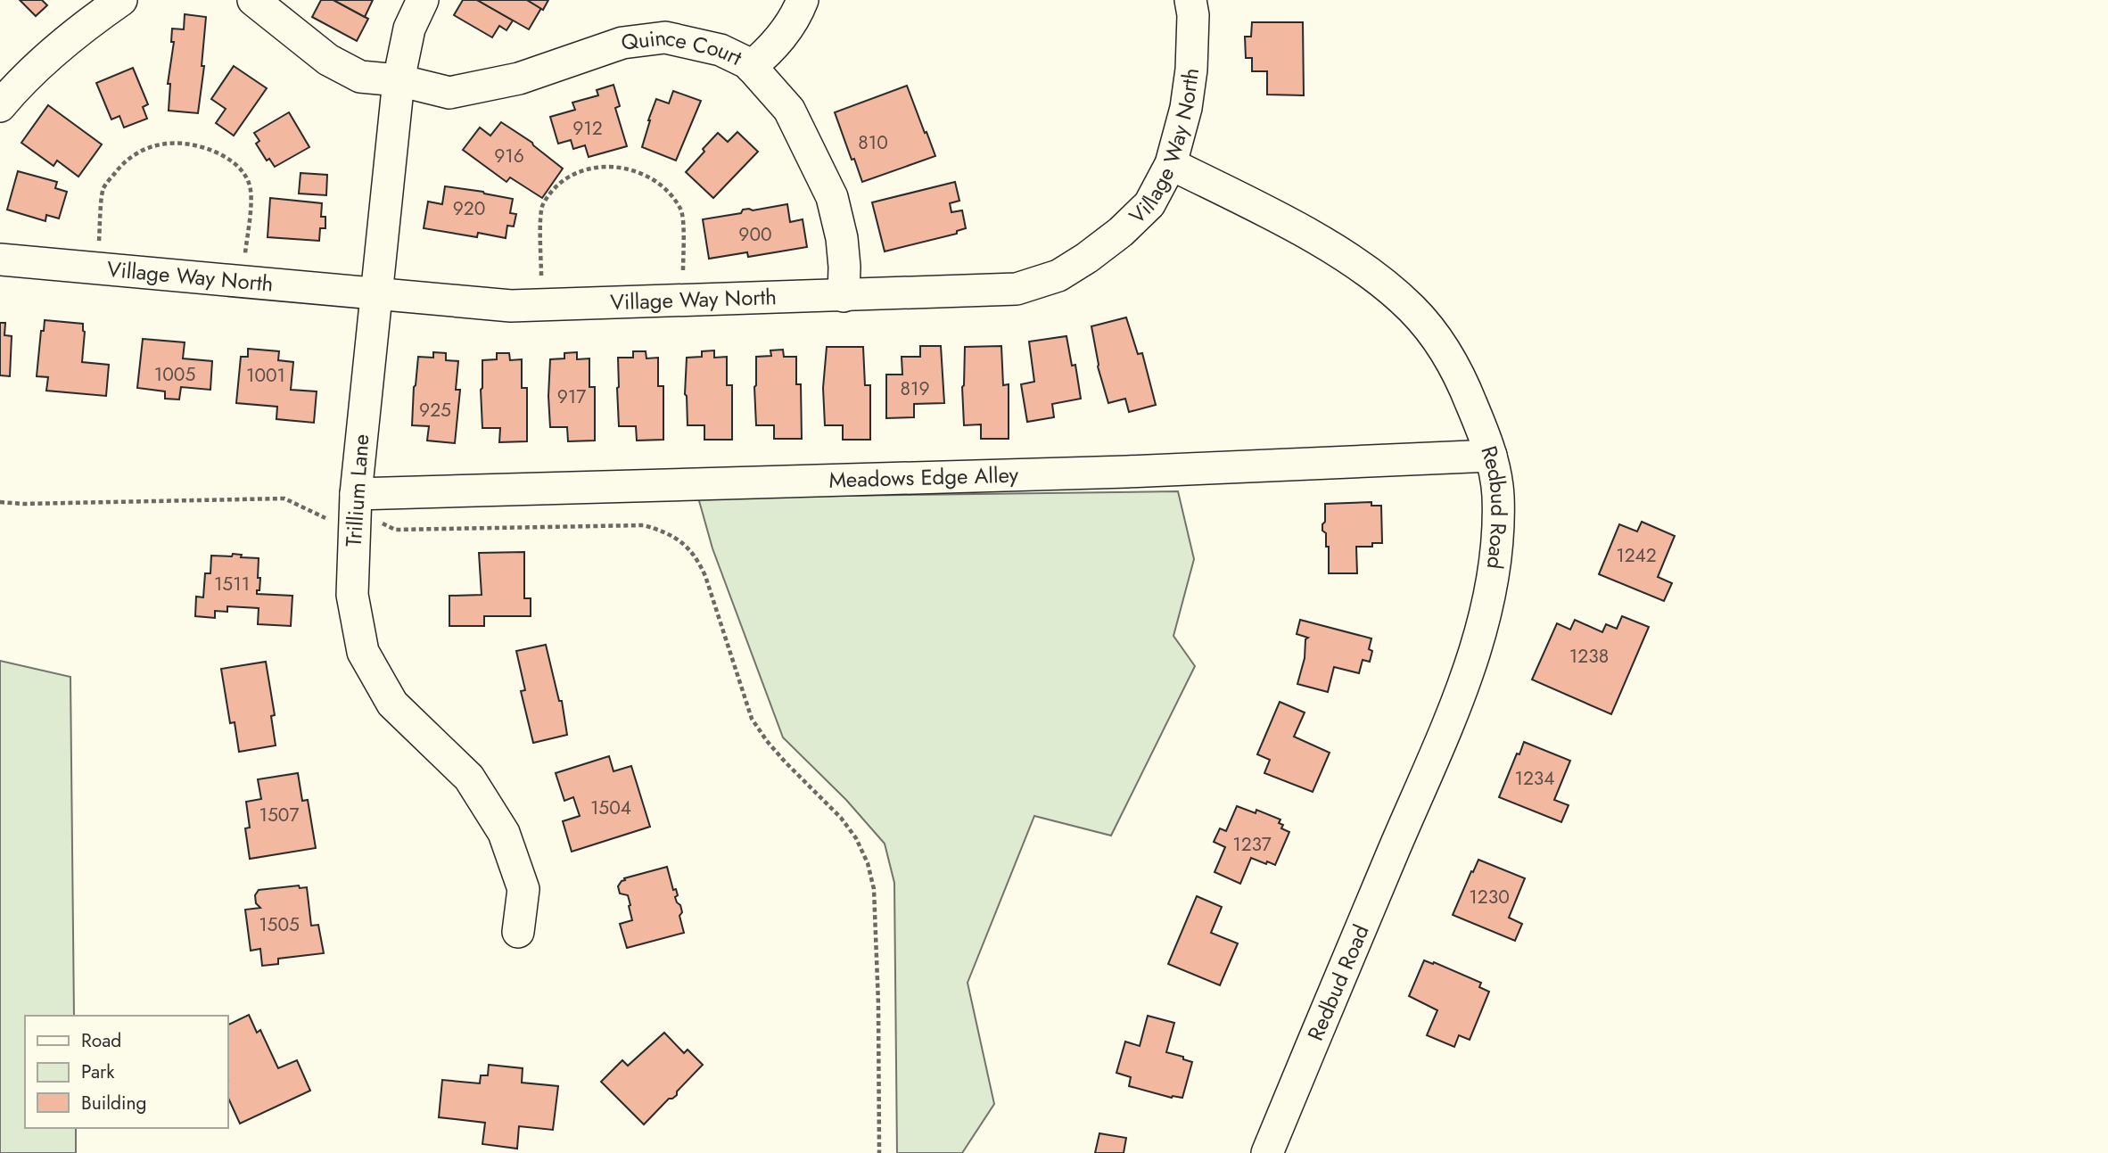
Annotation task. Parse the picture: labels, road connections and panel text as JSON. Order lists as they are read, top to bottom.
{
  "streets": {
    "street": [
      "Quince Court",
      "Village Way North",
      "Meadows Edge Alley",
      "Trillium Lane",
      "Redbud Road"
    ]
  },
  "crossings": [
    ["Quince Court", "Village Way North"],
    ["Quince Court", "Trillium Lane"],
    ["Village Way North", "Trillium Lane"],
    ["Village Way North", "Redbud Road"],
    ["Meadows Edge Alley", "Trillium Lane"],
    ["Meadows Edge Alley", "Redbud Road"]
  ],
  "house_numbers": [
    "912",
    "810",
    "916",
    "920",
    "900",
    "1005",
    "1001",
    "819",
    "917",
    "925",
    "1242",
    "1511",
    "1238",
    "1234",
    "1504",
    "1507",
    "1237",
    "1230",
    "1505"
  ],
  "legend": ["Road", "Park", "Building"]
}
